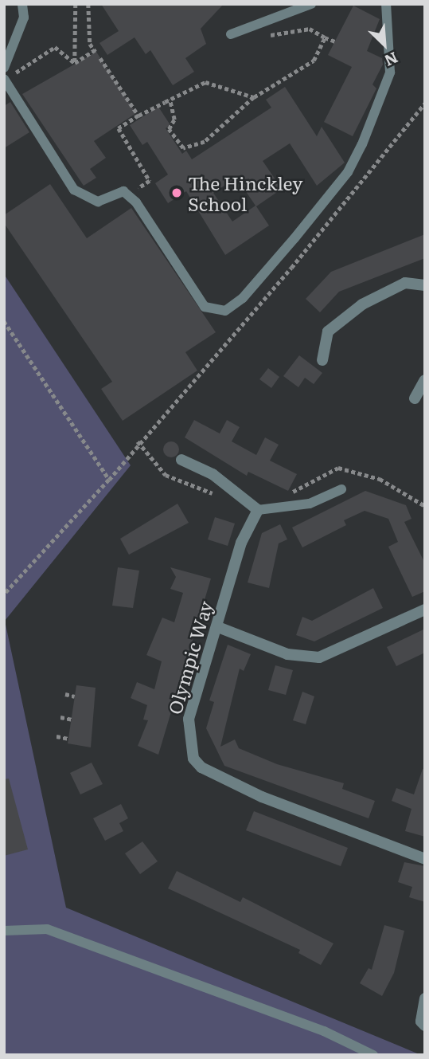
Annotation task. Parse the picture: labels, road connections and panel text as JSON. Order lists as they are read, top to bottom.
{
  "streets": {
    "street": ["Olympic Way"]
  },
  "places": ["The Hinckley School"],
  "north": "bottom right"
}
